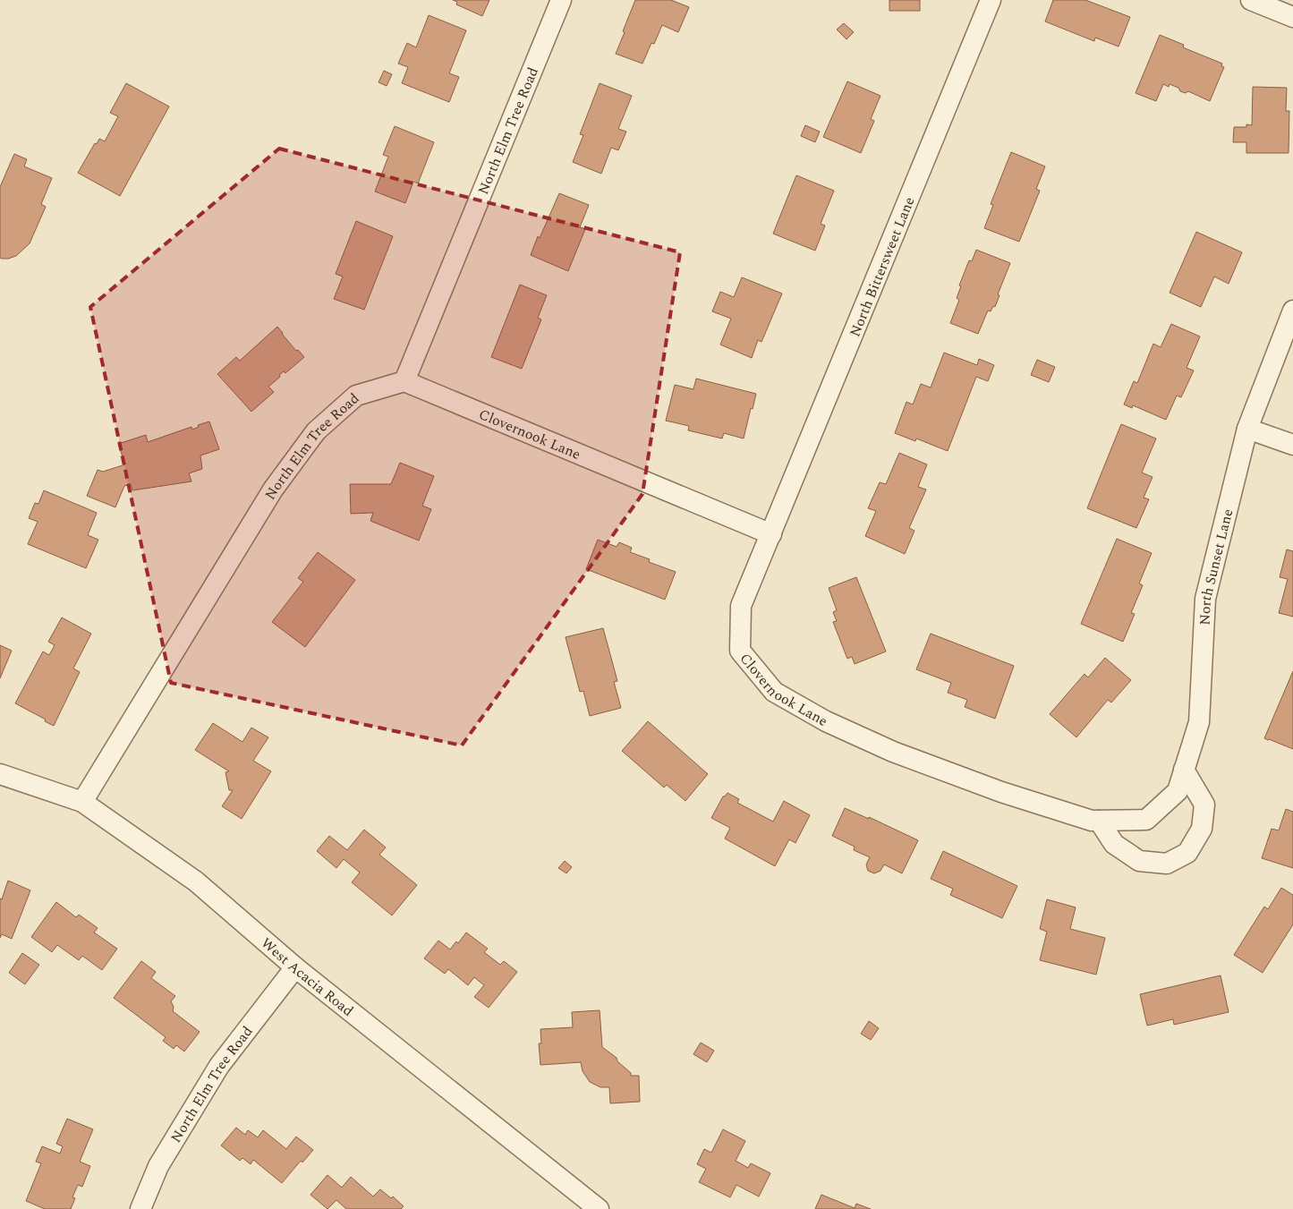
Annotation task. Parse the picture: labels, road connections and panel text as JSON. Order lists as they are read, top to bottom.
{
  "streets": {
    "street": [
      "North Elm Tree Road",
      "North Bittersweet Lane",
      "Clovernook Lane",
      "North Sunset Lane",
      "West Acacia Road"
    ]
  },
  "crossings": [
    ["North Elm Tree Road", "Clovernook Lane"],
    ["North Elm Tree Road", "West Acacia Road"],
    ["North Bittersweet Lane", "Clovernook Lane"],
    ["Clovernook Lane", "North Sunset Lane"]
  ]
}
